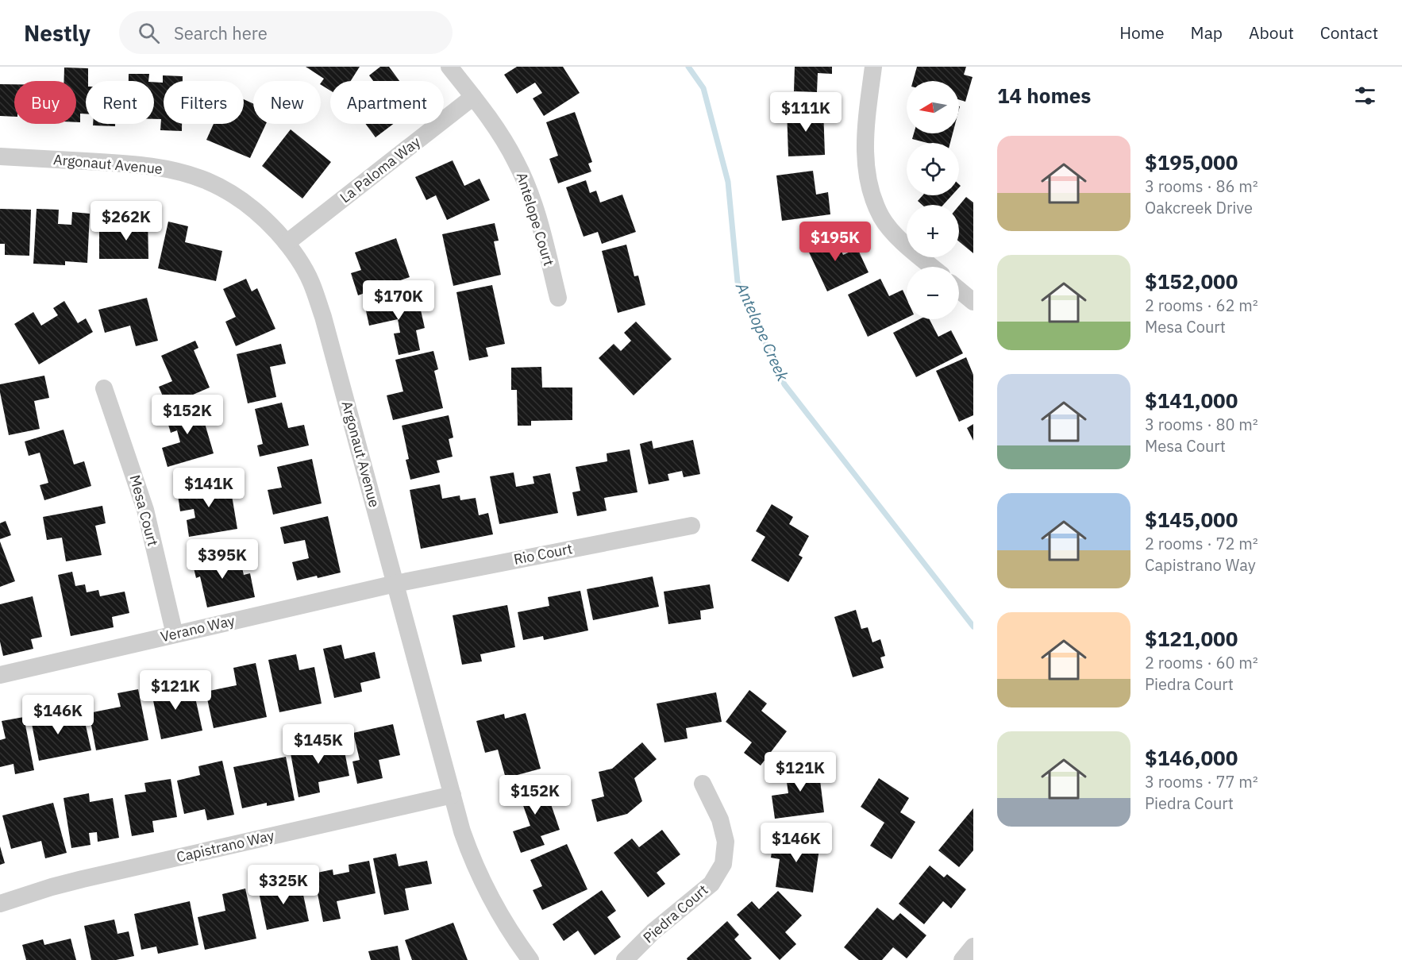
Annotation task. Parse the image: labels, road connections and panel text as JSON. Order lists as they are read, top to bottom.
{
  "streets": {
    "street": [
      "Argonaut Avenue",
      "La Paloma Way",
      "Antelope Court",
      "Mesa Court",
      "Rio Court",
      "Verano Way",
      "Capistrano Way",
      "Piedra Court"
    ]
  },
  "crossings": [
    ["Argonaut Avenue", "La Paloma Way"],
    ["Argonaut Avenue", "Rio Court"],
    ["Argonaut Avenue", "Verano Way"],
    ["Argonaut Avenue", "Capistrano Way"],
    ["La Paloma Way", "Antelope Court"],
    ["Mesa Court", "Verano Way"],
    ["Rio Court", "Verano Way"]
  ],
  "water": ["Antelope Creek"],
  "north": "left",
  "page": {
    "header": "Nestly",
    "search": "Search here",
    "nav": [
      "Home",
      "Map",
      "About",
      "Contact"
    ],
    "heading": "14 homes",
    "map_buttons": ["+", "−"],
    "chip": [
      "Buy",
      "Rent",
      "Filters",
      "New",
      "Apartment"
    ],
    "price": [
      "$111K",
      "$262K",
      "$195K",
      "$170K",
      "$152K",
      "$141K",
      "$395K",
      "$121K",
      "$146K",
      "$145K",
      "$121K",
      "$152K",
      "$146K",
      "$325K"
    ],
    "list": [
      {
        "name": "$195,000",
        "note": "3 rooms · 86 m² · Oakcreek Drive"
      },
      {
        "name": "$152,000",
        "note": "2 rooms · 62 m² · Mesa Court"
      },
      {
        "name": "$141,000",
        "note": "3 rooms · 80 m² · Mesa Court"
      },
      {
        "name": "$145,000",
        "note": "2 rooms · 72 m² · Capistrano Way"
      },
      {
        "name": "$121,000",
        "note": "2 rooms · 60 m² · Piedra Court"
      },
      {
        "name": "$146,000",
        "note": "3 rooms · 77 m² · Piedra Court"
      }
    ]
  }
}
